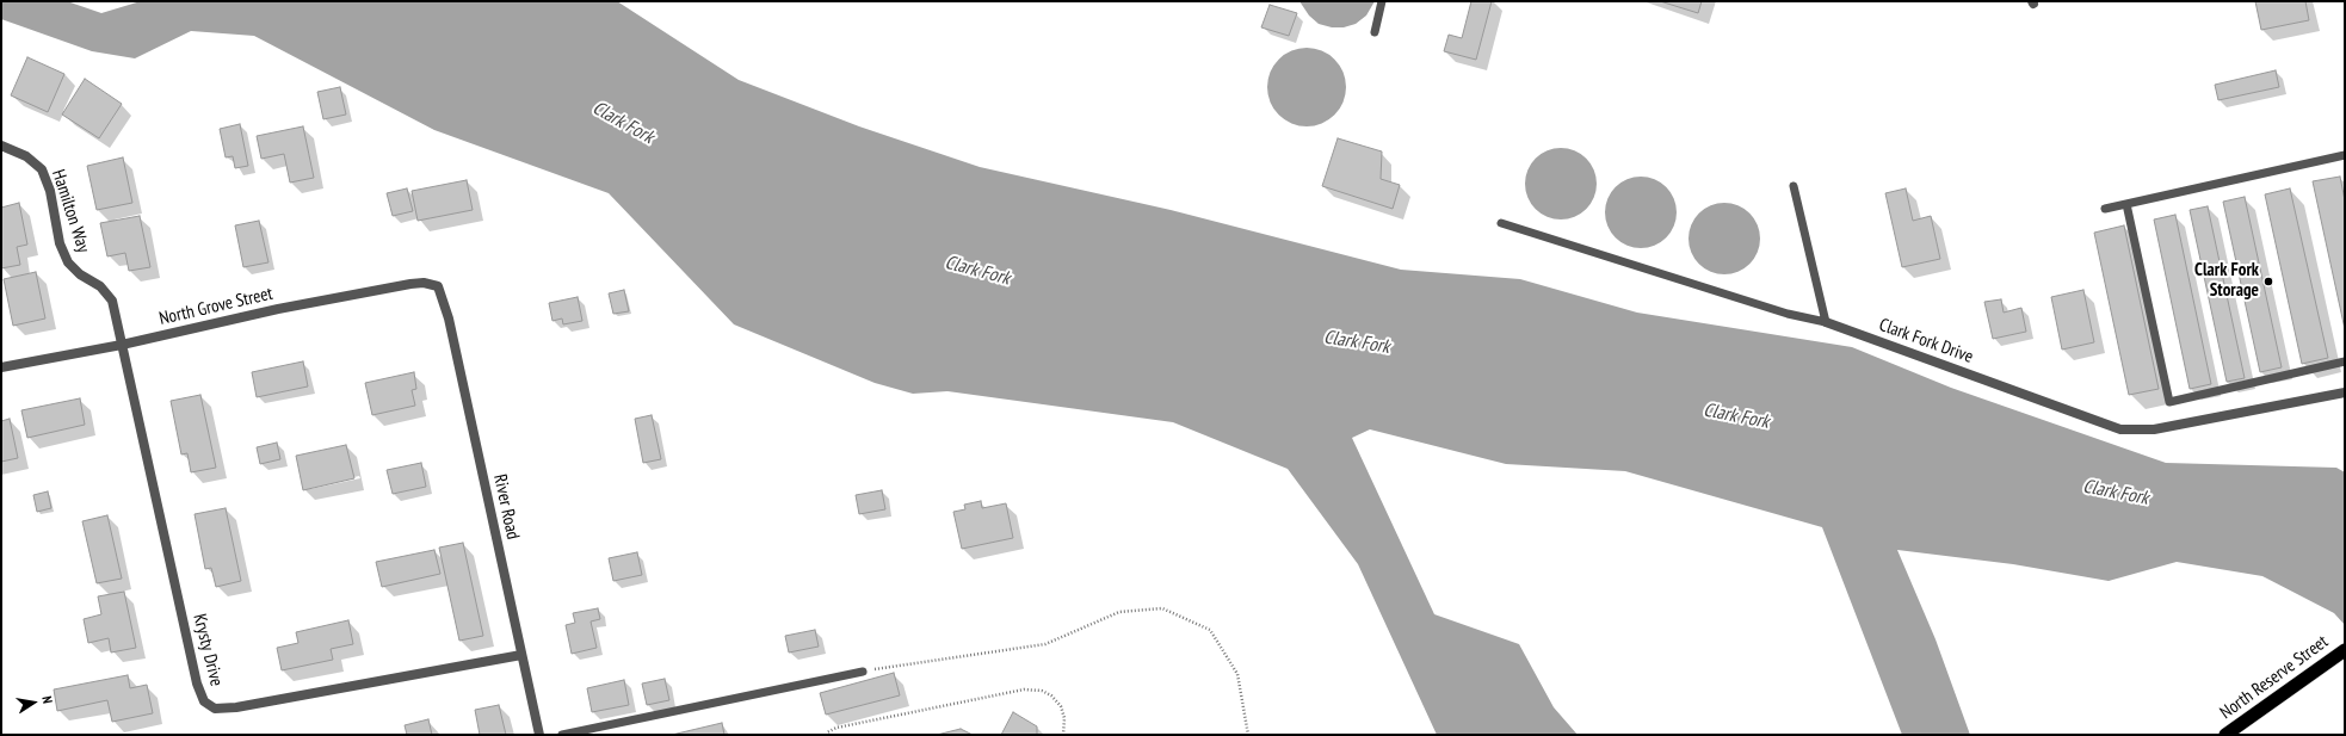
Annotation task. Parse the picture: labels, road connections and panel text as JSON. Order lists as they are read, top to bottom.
{
  "streets": {
    "highway": ["North Reserve Street"],
    "street": [
      "Hamilton Way",
      "North Grove Street",
      "Clark Fork Drive",
      "River Road",
      "Krysty Drive"
    ]
  },
  "crossings": [
    ["Hamilton Way", "North Grove Street"],
    ["Hamilton Way", "Krysty Drive"],
    ["North Grove Street", "River Road"],
    ["North Grove Street", "Krysty Drive"],
    ["River Road", "Krysty Drive"]
  ],
  "water": ["Clark Fork"],
  "places": ["Clark Fork Storage"],
  "north": "right"
}
